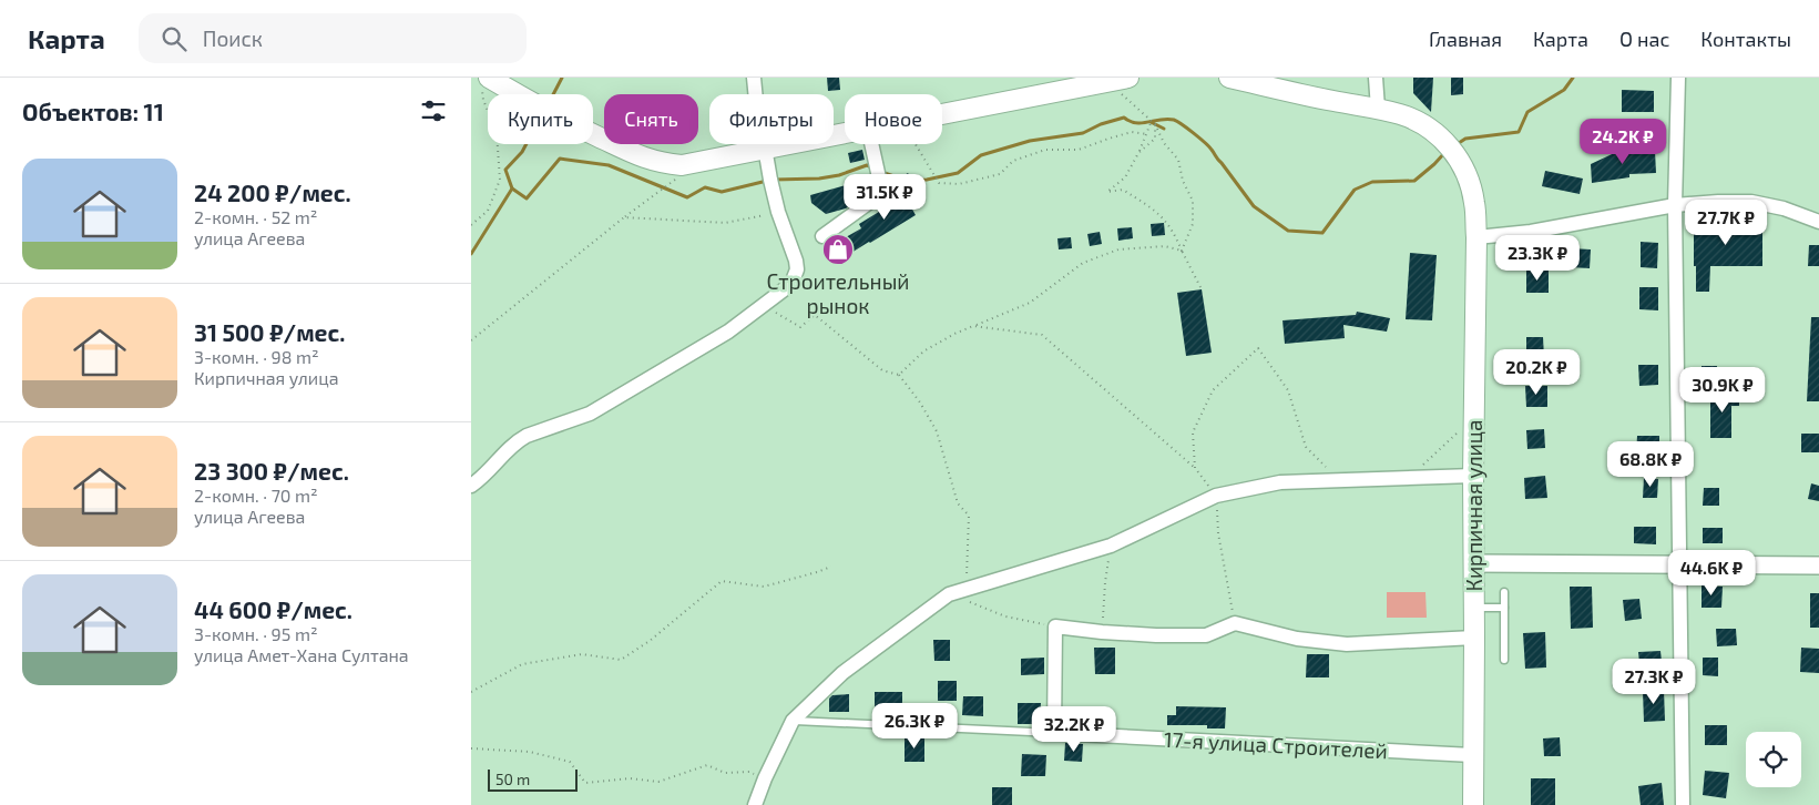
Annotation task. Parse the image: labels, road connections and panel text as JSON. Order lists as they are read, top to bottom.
{
  "streets": {
    "main road": ["Кирпичная улица"],
    "street": ["17-я улица Строителей"]
  },
  "crossings": [
    ["Кирпичная улица", "17-я улица Строителей"]
  ],
  "places": {
    "shop": ["Строительный рынок"]
  },
  "scale_bar": "50 m",
  "page": {
    "header": "Карта",
    "search": "Поиск",
    "nav": [
      "Главная",
      "Карта",
      "О нас",
      "Контакты"
    ],
    "heading": "Объектов: 11",
    "chip": [
      "Купить",
      "Снять",
      "Фильтры",
      "Новое"
    ],
    "price": [
      "24.2K ₽",
      "31.5K ₽",
      "27.7K ₽",
      "23.3K ₽",
      "20.2K ₽",
      "30.9K ₽",
      "68.8K ₽",
      "44.6K ₽",
      "27.3K ₽",
      "26.3K ₽",
      "32.2K ₽"
    ],
    "list": [
      {
        "name": "24 200 ₽/мес.",
        "note": "2-комн. · 52 m² · улица Агеева"
      },
      {
        "name": "31 500 ₽/мес.",
        "note": "3-комн. · 98 m² · Кирпичная улица"
      },
      {
        "name": "23 300 ₽/мес.",
        "note": "2-комн. · 70 m² · улица Агеева"
      },
      {
        "name": "44 600 ₽/мес.",
        "note": "3-комн. · 95 m² · улица Амет-Хана Султана"
      }
    ],
    "scale": "50 m"
  }
}
